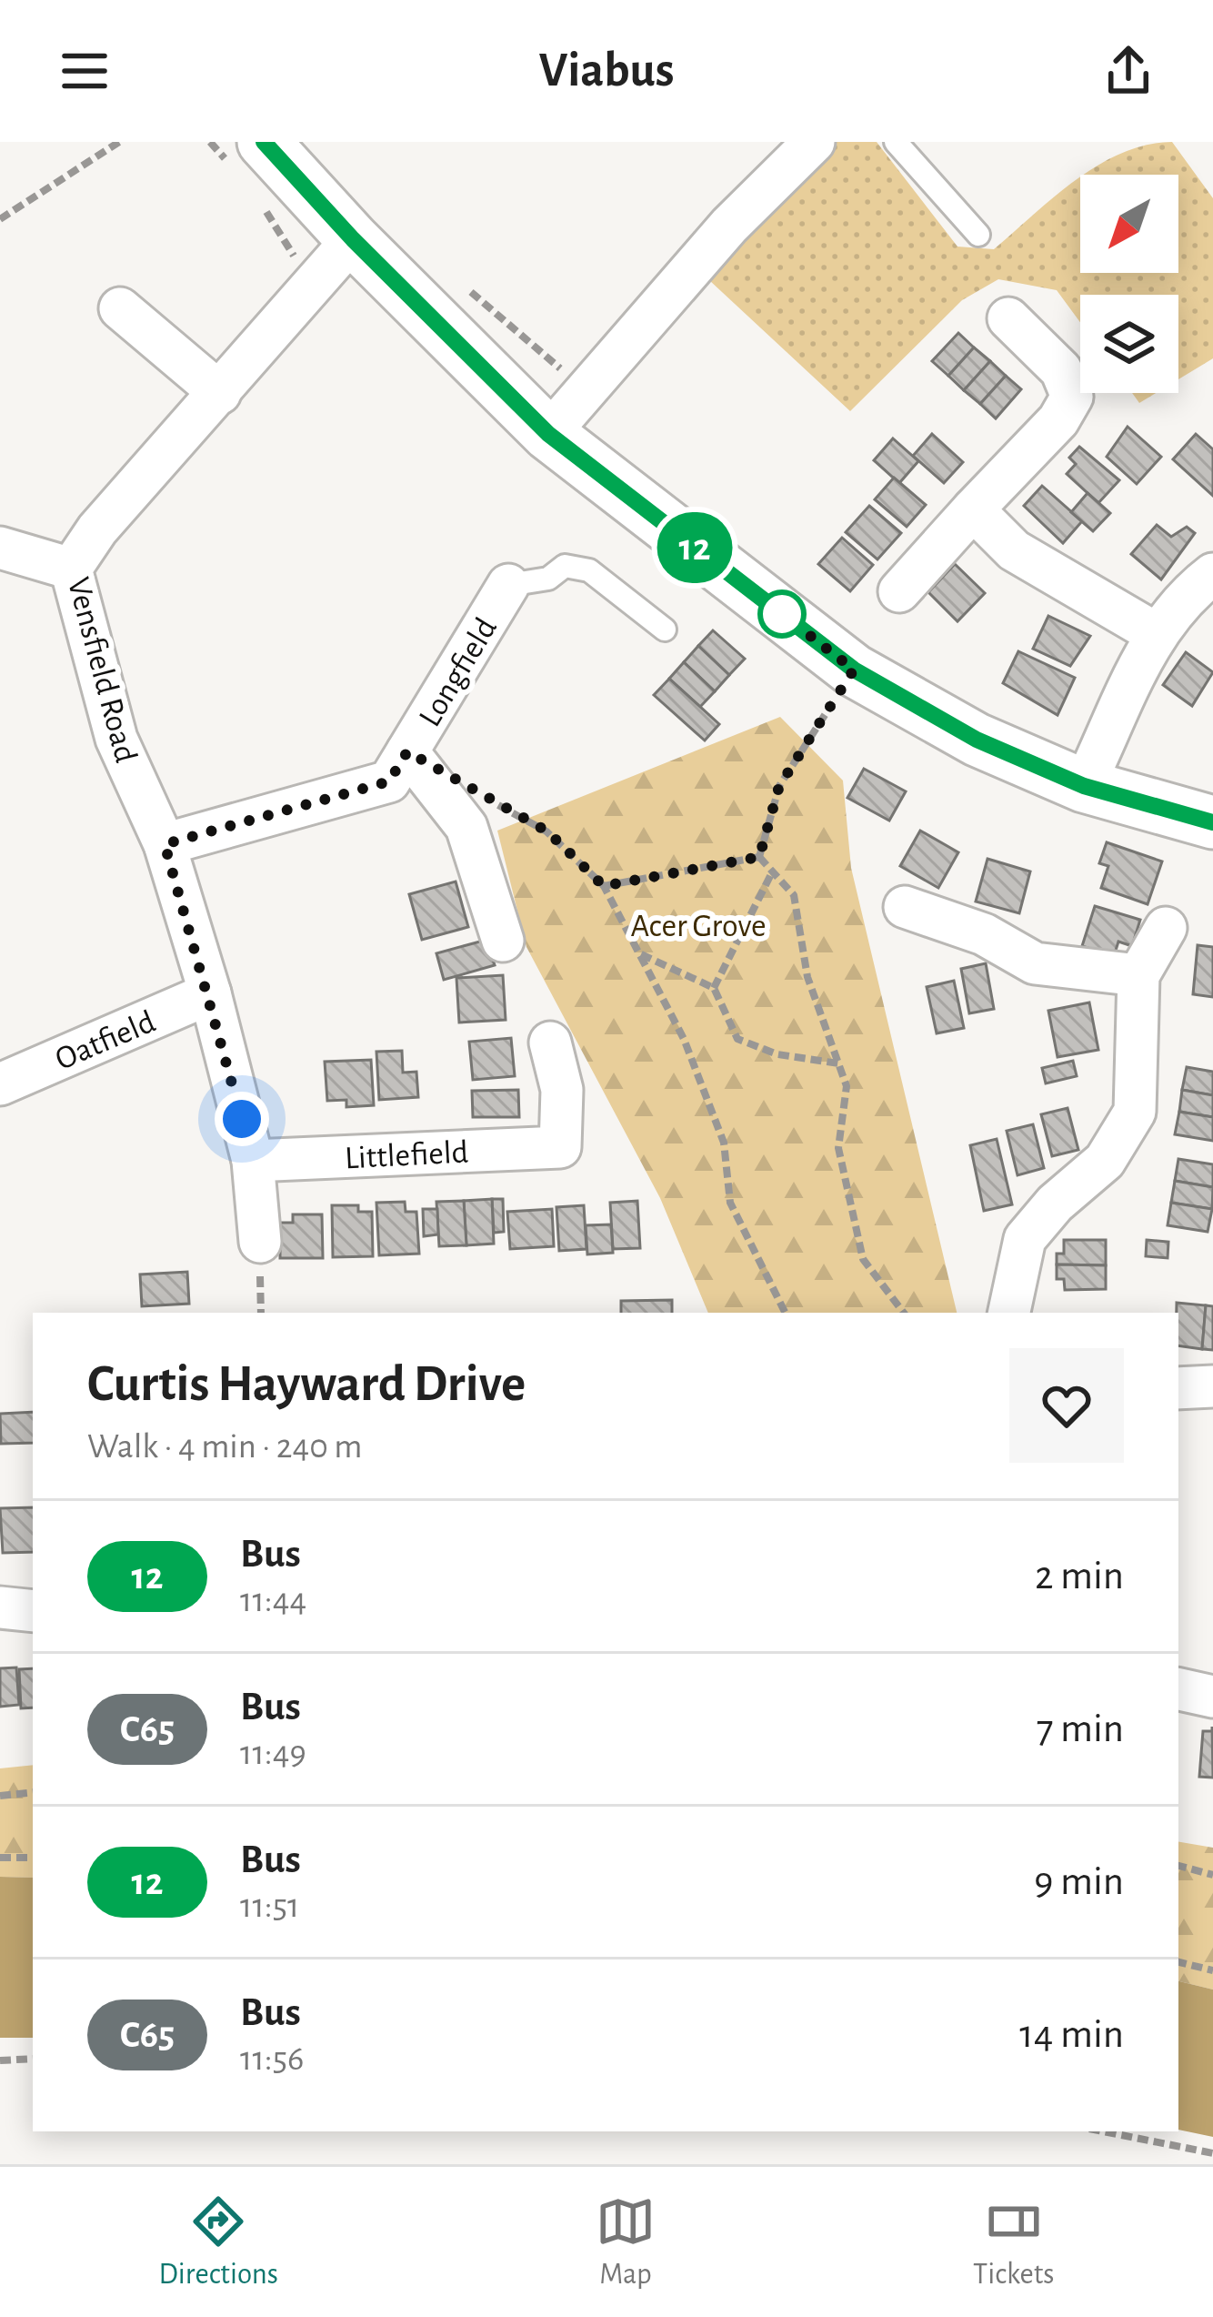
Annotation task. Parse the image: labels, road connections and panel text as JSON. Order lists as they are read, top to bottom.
{
  "streets": {
    "street": [
      "Vensfield Road",
      "Longfield",
      "Oatfield",
      "Littlefield"
    ]
  },
  "crossings": [
    ["Vensfield Road", "Longfield"],
    ["Vensfield Road", "Oatfield"],
    ["Vensfield Road", "Littlefield"]
  ],
  "parks": ["Acer Grove"],
  "lines": ["bus line 12"],
  "north": "bottom left",
  "page": {
    "header": "Viabus",
    "on_map": "12",
    "heading": ["Curtis Hayward Drive", "Walk · 4 min · 240 m"],
    "list": [
      {
        "mark": "12",
        "name": "Bus",
        "note": "11:44",
        "value": "2 min"
      },
      {
        "mark": "C65",
        "name": "Bus",
        "note": "11:49",
        "value": "7 min"
      },
      {
        "mark": "12",
        "name": "Bus",
        "note": "11:51",
        "value": "9 min"
      },
      {
        "mark": "C65",
        "name": "Bus",
        "note": "11:56",
        "value": "14 min"
      }
    ],
    "tabs": ["Directions", "Map", "Tickets"]
  }
}
